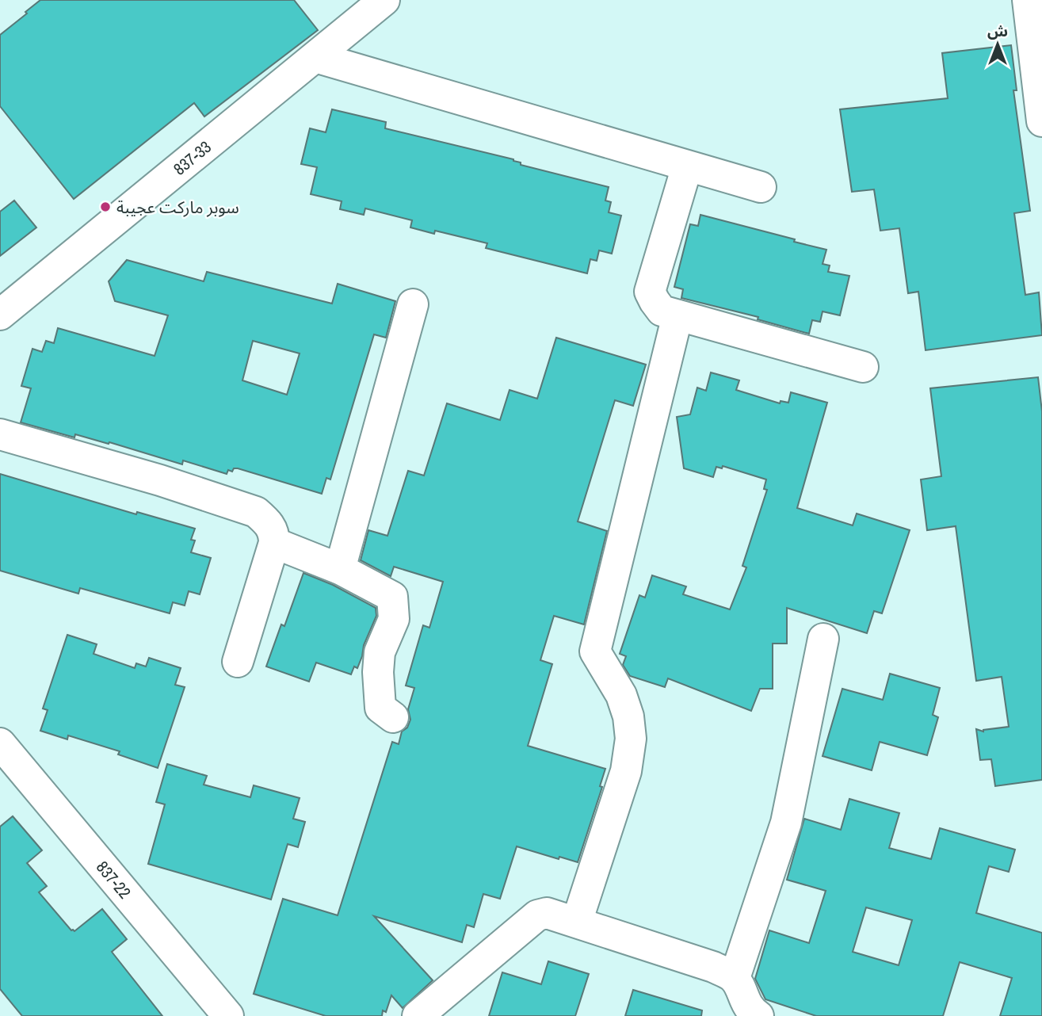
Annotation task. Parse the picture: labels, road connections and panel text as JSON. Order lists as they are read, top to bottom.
{
  "streets": {
    "street": ["837-33", "837-22"]
  },
  "places": ["سوبر ماركت عجيبة"],
  "north": "top"
}
